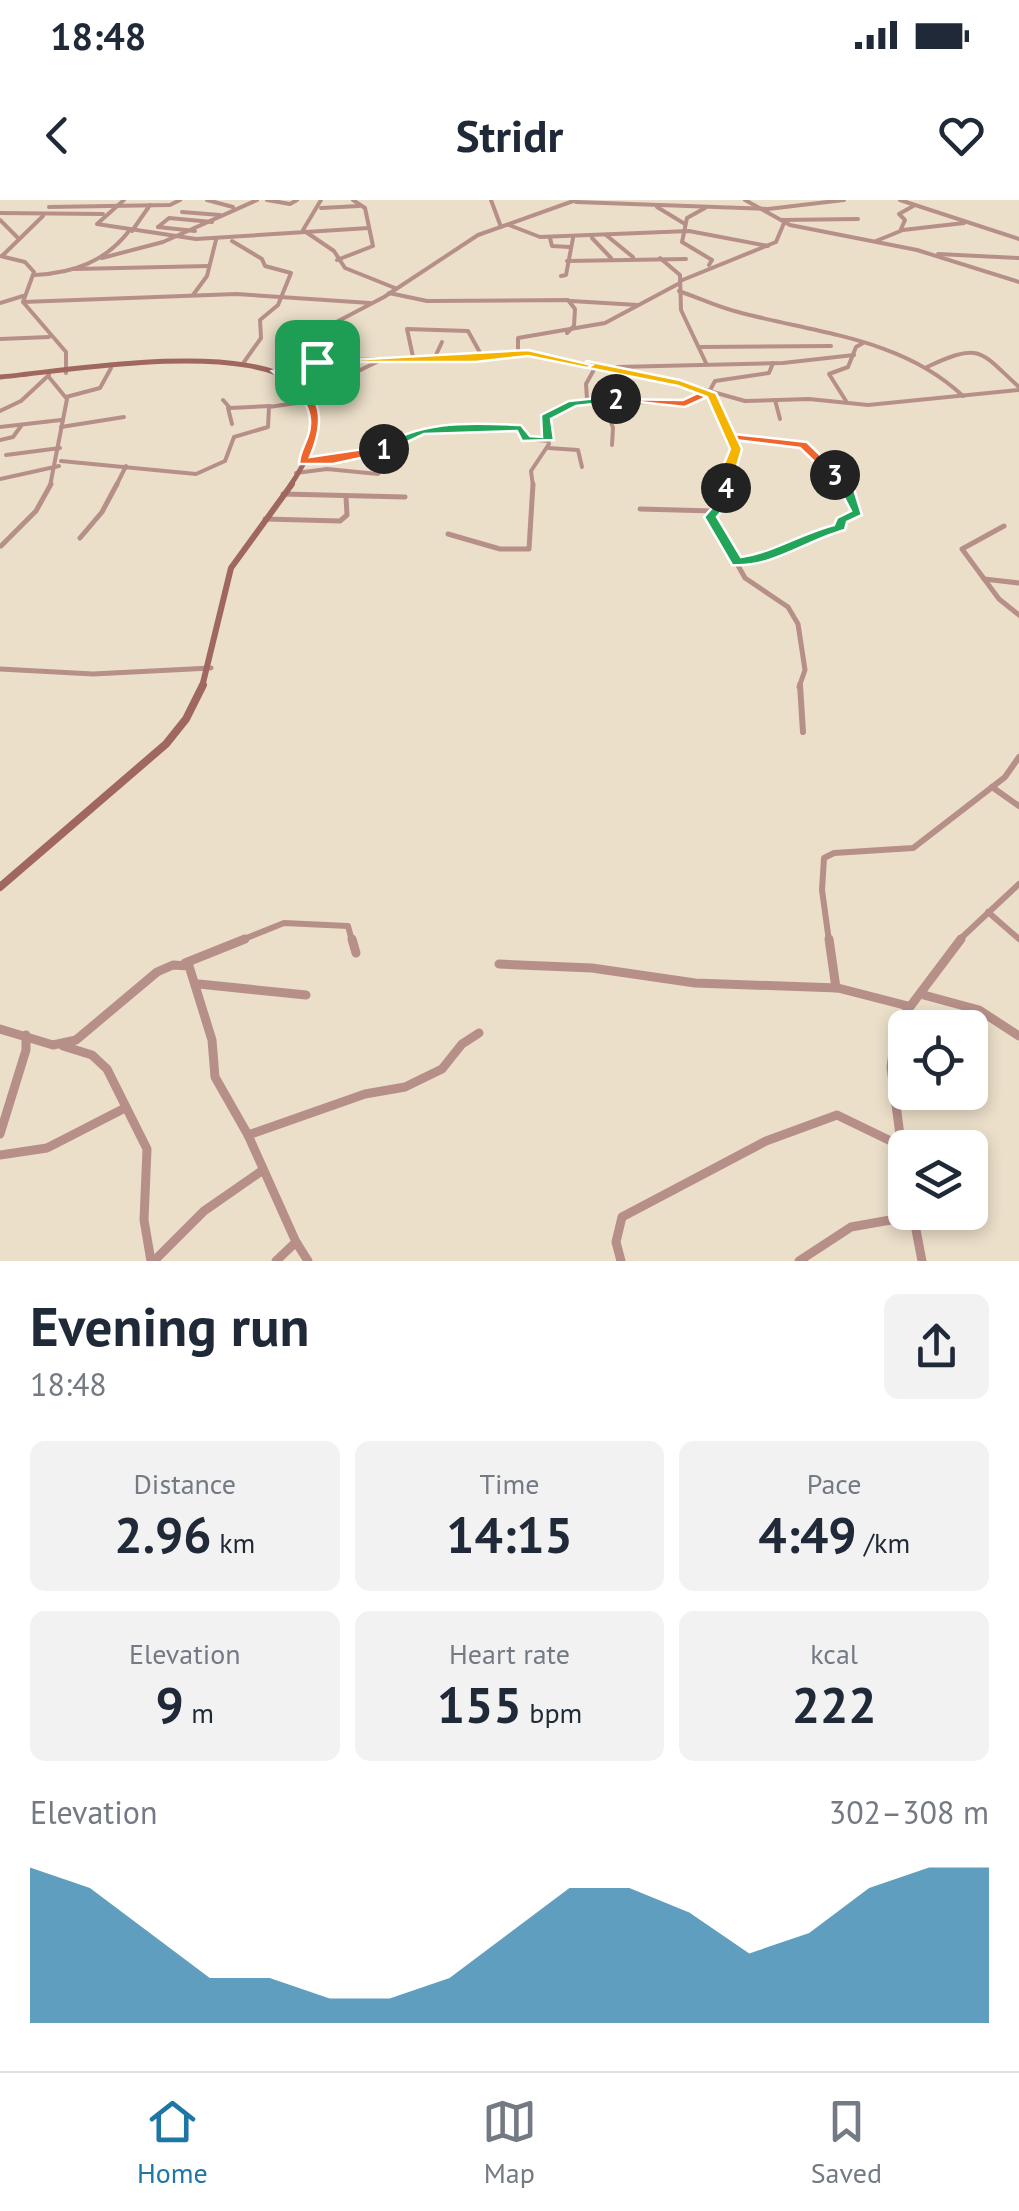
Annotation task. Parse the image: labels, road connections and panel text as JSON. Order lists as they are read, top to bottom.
{
  "page": {
    "status": "18:48",
    "header": "Stridr",
    "pins": [
      "2",
      "1",
      "3",
      "4"
    ],
    "heading": ["Evening run", "18:48"],
    "stats": [
      ["Distance", "2.96 km"],
      ["Time", "14:15"],
      ["Pace", "4:49 /km"],
      ["Elevation", "9 m"],
      ["Heart rate", "155 bpm"],
      ["kcal", "222"]
    ],
    "chart": ["Elevation", "302–308 m"],
    "tabs": ["Home", "Map", "Saved"]
  }
}
